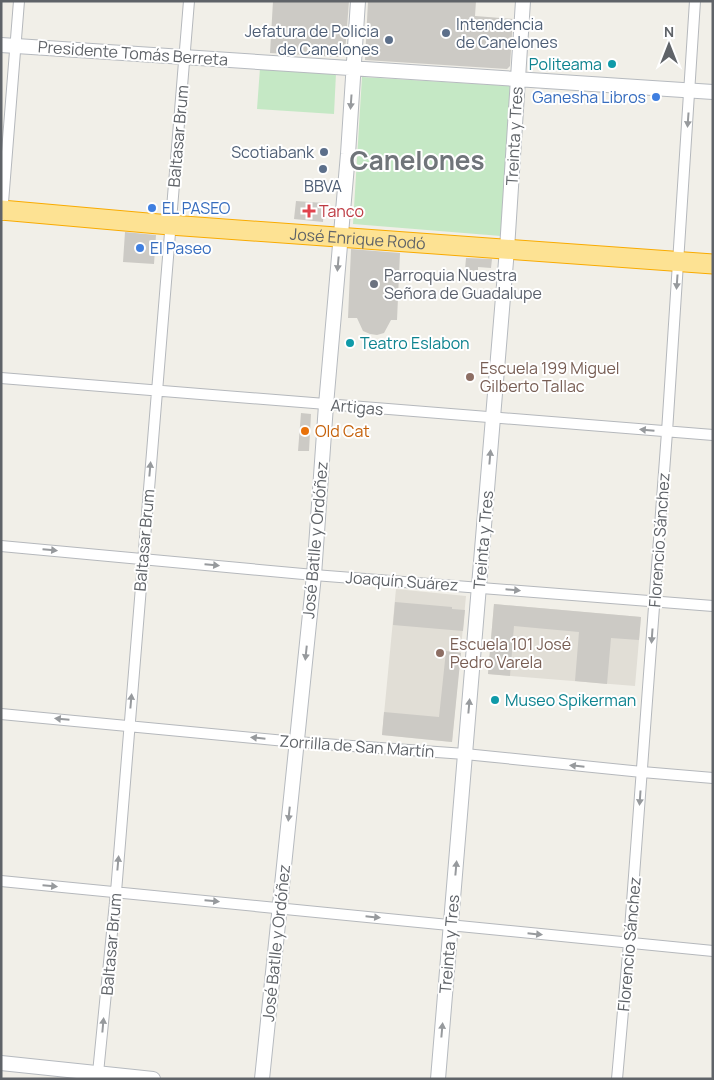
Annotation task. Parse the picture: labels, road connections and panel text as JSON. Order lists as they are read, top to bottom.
{
  "streets": {
    "highway": ["José Enrique Rodó"],
    "street": [
      "Presidente Tomás Berreta",
      "Baltasar Brum",
      "Treinta y Tres",
      "Artigas",
      "José Batlle y Ordóñez",
      "Florencio Sánchez",
      "Joaquín Suárez",
      "Zorrilla de San Martín"
    ]
  },
  "crossings": [
    ["Presidente Tomás Berreta", "Baltasar Brum"],
    ["Presidente Tomás Berreta", "Treinta y Tres"],
    ["Presidente Tomás Berreta", "José Batlle y Ordóñez"],
    ["Presidente Tomás Berreta", "Florencio Sánchez"],
    ["Baltasar Brum", "José Enrique Rodó"],
    ["Baltasar Brum", "Artigas"],
    ["Baltasar Brum", "Joaquín Suárez"],
    ["Baltasar Brum", "Zorrilla de San Martín"],
    ["Treinta y Tres", "José Enrique Rodó"],
    ["Treinta y Tres", "Artigas"],
    ["Treinta y Tres", "Joaquín Suárez"],
    ["Treinta y Tres", "Zorrilla de San Martín"],
    ["José Enrique Rodó", "José Batlle y Ordóñez"],
    ["José Enrique Rodó", "Florencio Sánchez"],
    ["Artigas", "José Batlle y Ordóñez"],
    ["Artigas", "Florencio Sánchez"],
    ["José Batlle y Ordóñez", "Joaquín Suárez"],
    ["José Batlle y Ordóñez", "Zorrilla de San Martín"],
    ["Florencio Sánchez", "Joaquín Suárez"],
    ["Florencio Sánchez", "Zorrilla de San Martín"]
  ],
  "one_way": [
    "Baltasar Brum",
    "Treinta y Tres",
    "José Batlle y Ordóñez",
    "Florencio Sánchez",
    "Joaquín Suárez",
    "Zorrilla de San Martín"
  ],
  "districts": ["Canelones"],
  "places": {
    "other": [
      "Intendencia de Canelones",
      "Jefatura de Policia de Canelones",
      "Politeama",
      "Ganesha Libros",
      "Scotiabank",
      "BBVA",
      "EL PASEO",
      "El Paseo",
      "Parroquia Nuestra Señora de Guadalupe",
      "Teatro Eslabon",
      "Escuela 199 Miguel Gilberto Tallac",
      "Old Cat",
      "Escuela 101 José Pedro Varela",
      "Museo Spikerman"
    ],
    "health": ["Tanco"]
  },
  "north": "top"
}
